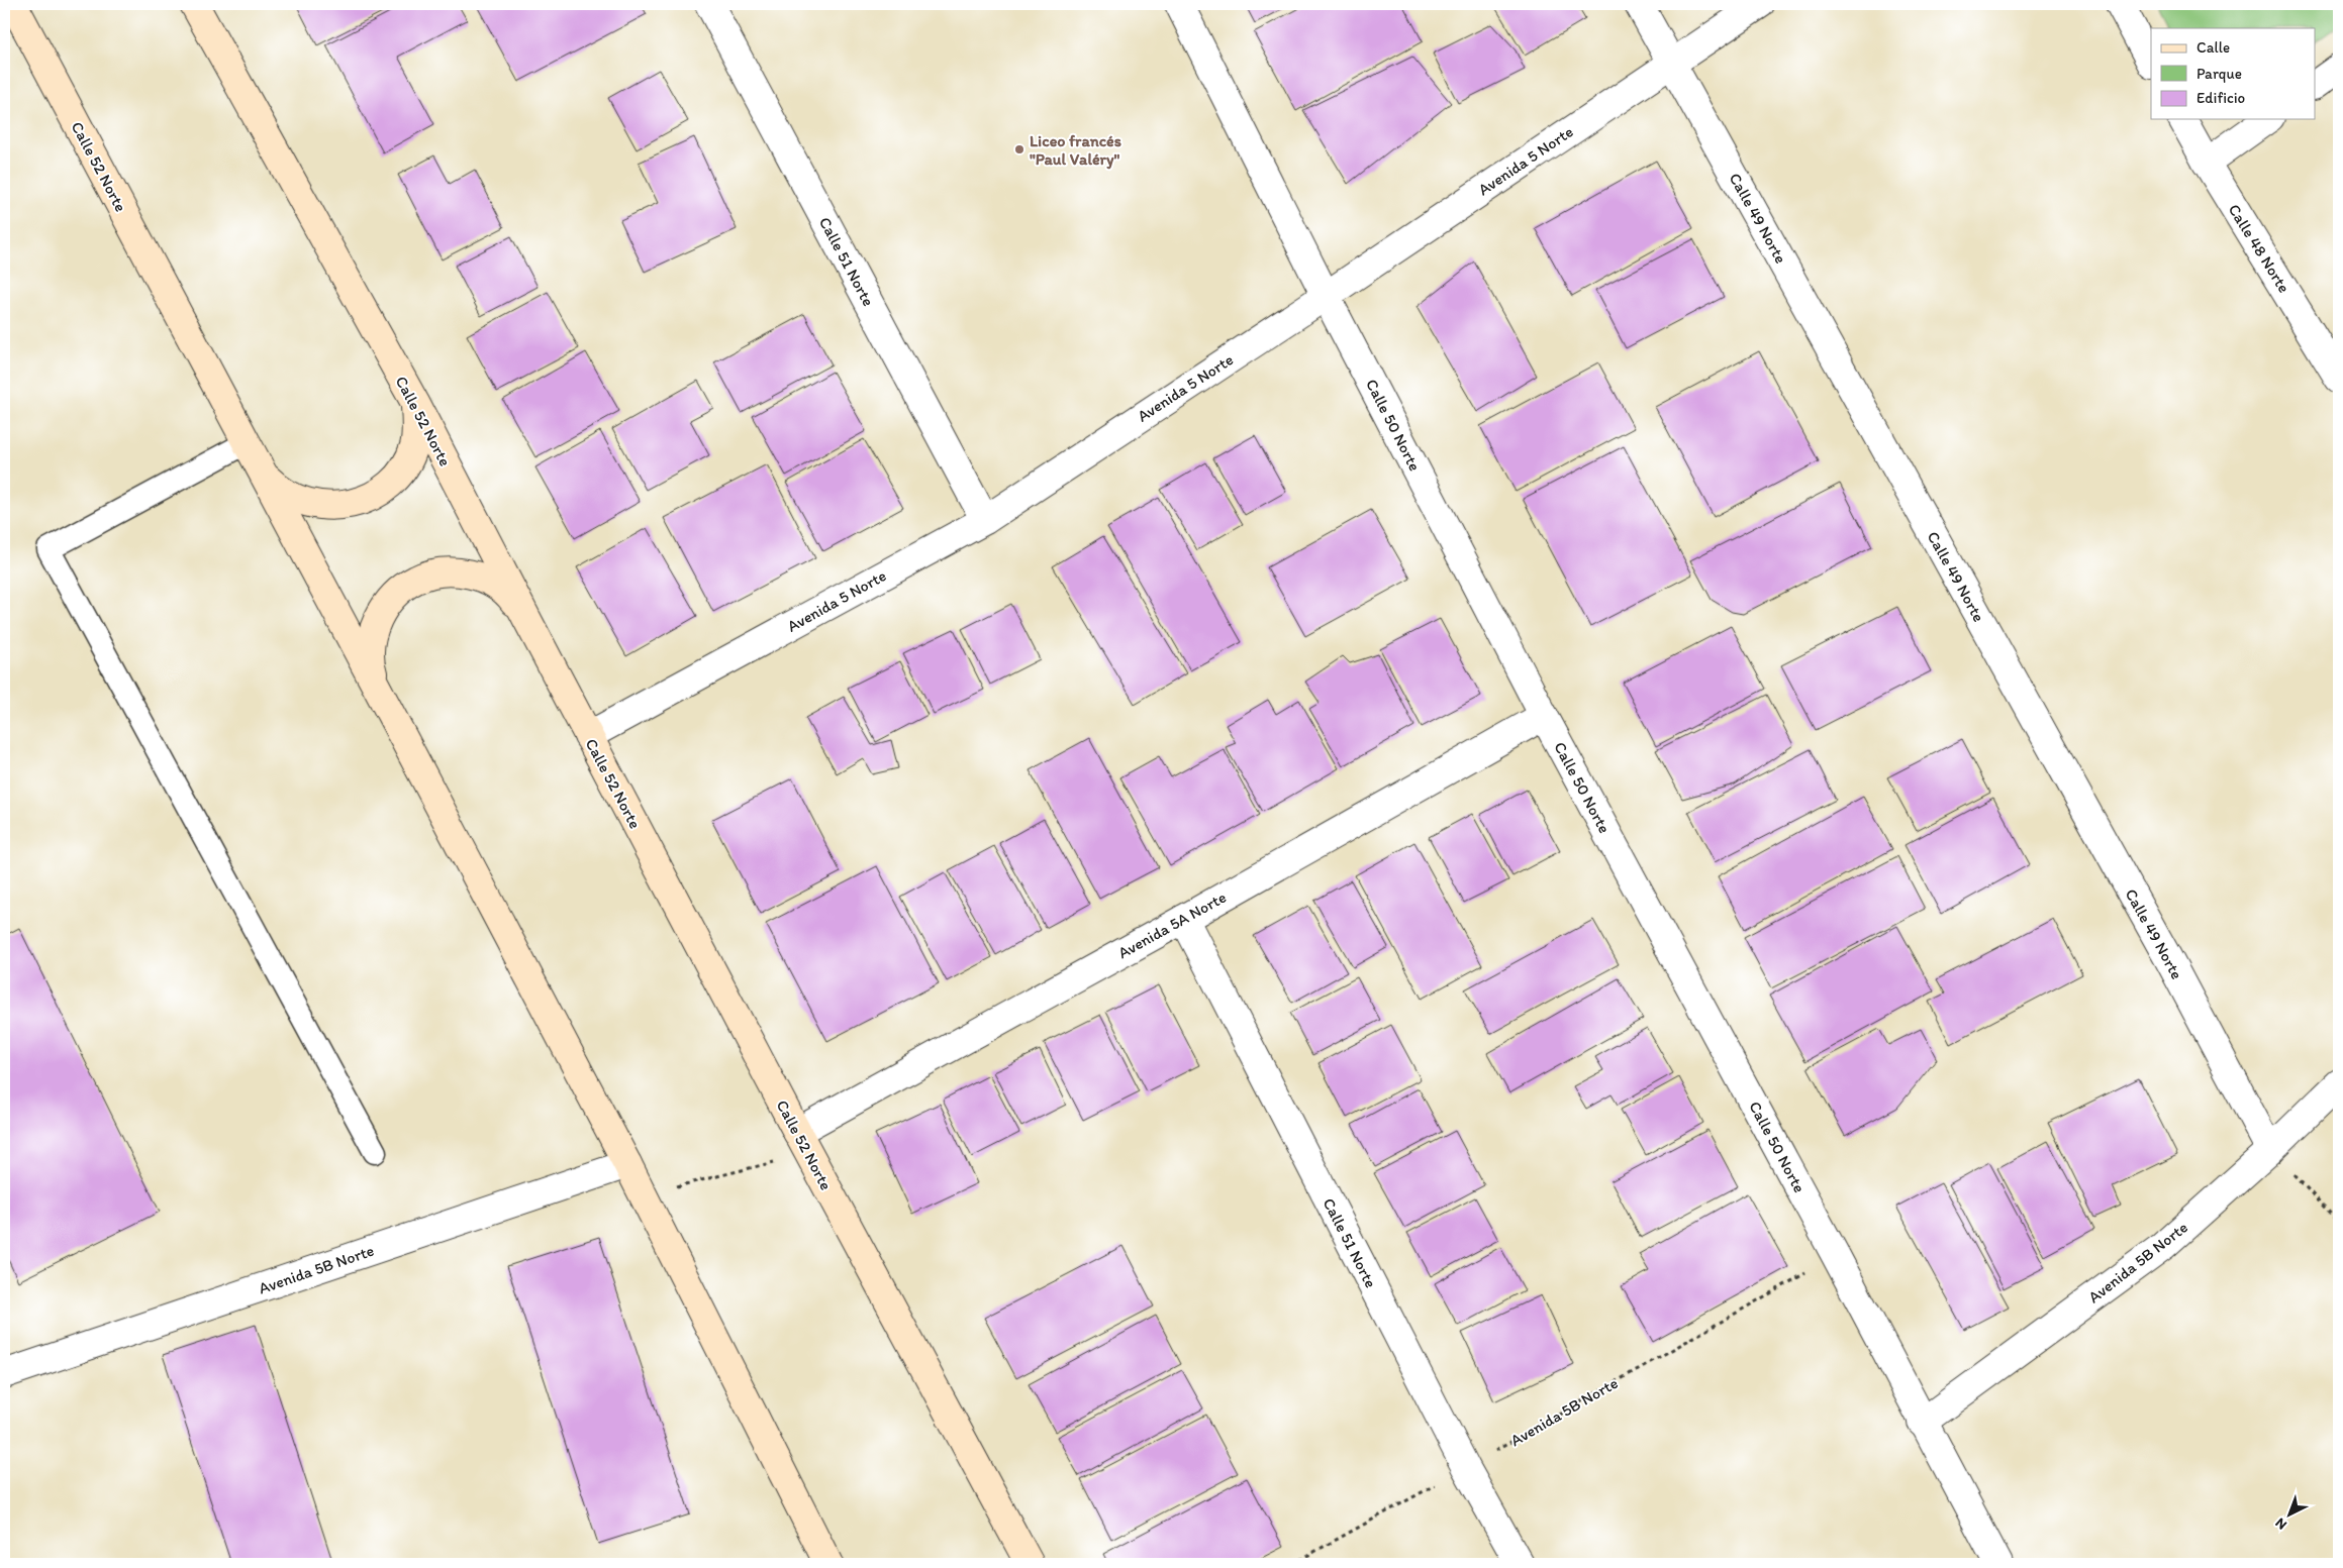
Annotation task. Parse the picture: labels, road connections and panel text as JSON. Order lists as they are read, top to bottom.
{
  "streets": {
    "main road": ["Calle 52 Norte"],
    "street": [
      "Avenida 5 Norte",
      "Calle 49 Norte",
      "Calle 48 Norte",
      "Calle 51 Norte",
      "Calle 50 Norte",
      "Avenida 5A Norte",
      "Avenida 5B Norte"
    ]
  },
  "crossings": [
    ["Avenida 5 Norte", "Calle 52 Norte"],
    ["Avenida 5 Norte", "Calle 49 Norte"],
    ["Avenida 5 Norte", "Calle 51 Norte"],
    ["Avenida 5 Norte", "Calle 50 Norte"],
    ["Calle 52 Norte", "Avenida 5A Norte"],
    ["Calle 52 Norte", "Avenida 5B Norte"],
    ["Calle 49 Norte", "Avenida 5B Norte"],
    ["Calle 51 Norte", "Avenida 5A Norte"],
    ["Calle 51 Norte", "Avenida 5B Norte"],
    ["Calle 50 Norte", "Avenida 5A Norte"],
    ["Calle 50 Norte", "Avenida 5B Norte"]
  ],
  "places": ["Liceo francés \"Paul Valéry\""],
  "legend": ["Calle", "Parque", "Edificio"],
  "north": "bottom left"
}
